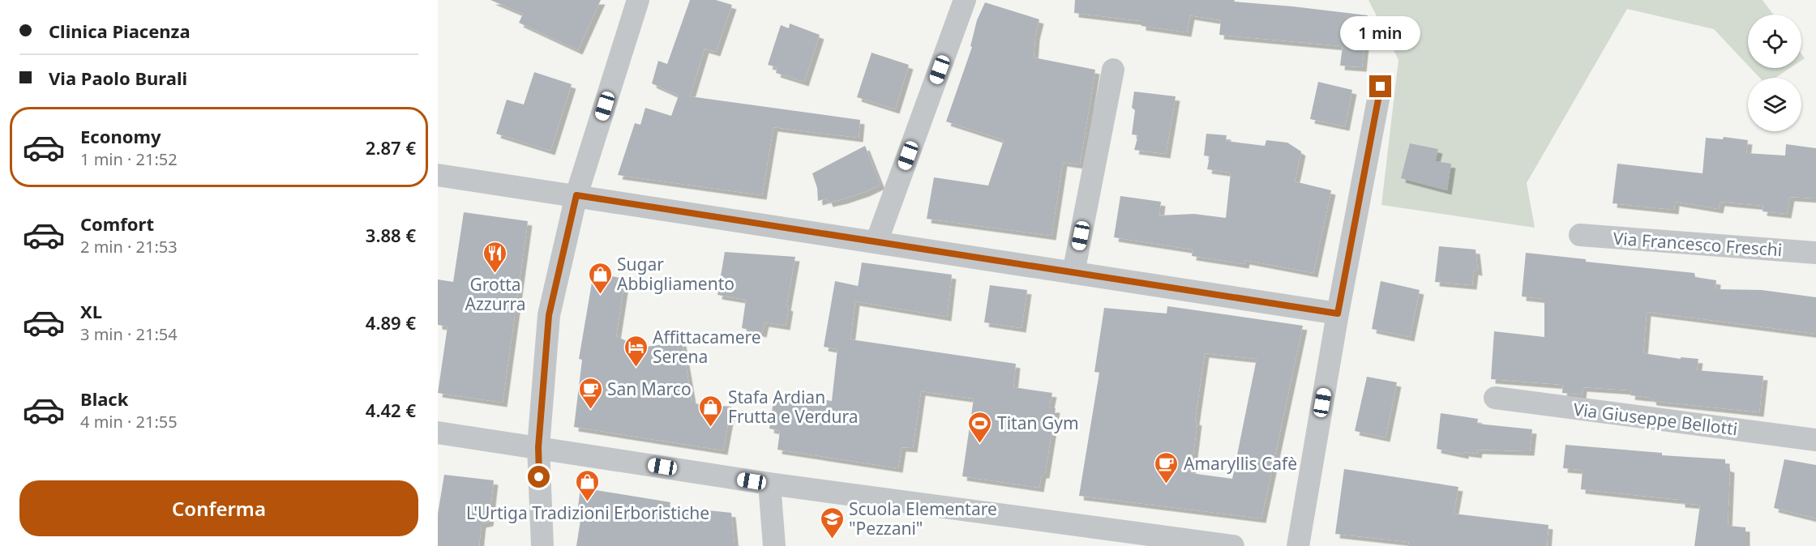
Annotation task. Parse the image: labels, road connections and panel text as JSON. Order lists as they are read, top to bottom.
{
  "streets": {
    "street": ["Via Francesco Freschi", "Via Giuseppe Bellotti"]
  },
  "places": {
    "restaurant": ["Grotta Azzurra"],
    "shop": ["Sugar Abbigliamento", "Stafa Ardian Frutta e Verdura", "L'Urtiga Tradizioni Erboristiche"],
    "hotel": ["Affittacamere Serena"],
    "cafe": ["San Marco", "Amaryllis Cafè"],
    "sports": ["Titan Gym"],
    "school or university": ["Scuola Elementare \"Pezzani\""]
  },
  "page": {
    "banner": ["Clinica Piacenza", "Via Paolo Burali"],
    "bubble": "1 min",
    "list": [
      {
        "name": "Economy",
        "note": "1 min · 21:52",
        "value": "2.87 €"
      },
      {
        "name": "Comfort",
        "note": "2 min · 21:53",
        "value": "3.88 €"
      },
      {
        "name": "XL",
        "note": "3 min · 21:54",
        "value": "4.89 €"
      },
      {
        "name": "Black",
        "note": "4 min · 21:55",
        "value": "4.42 €"
      }
    ],
    "buttons": "Conferma"
  }
}
